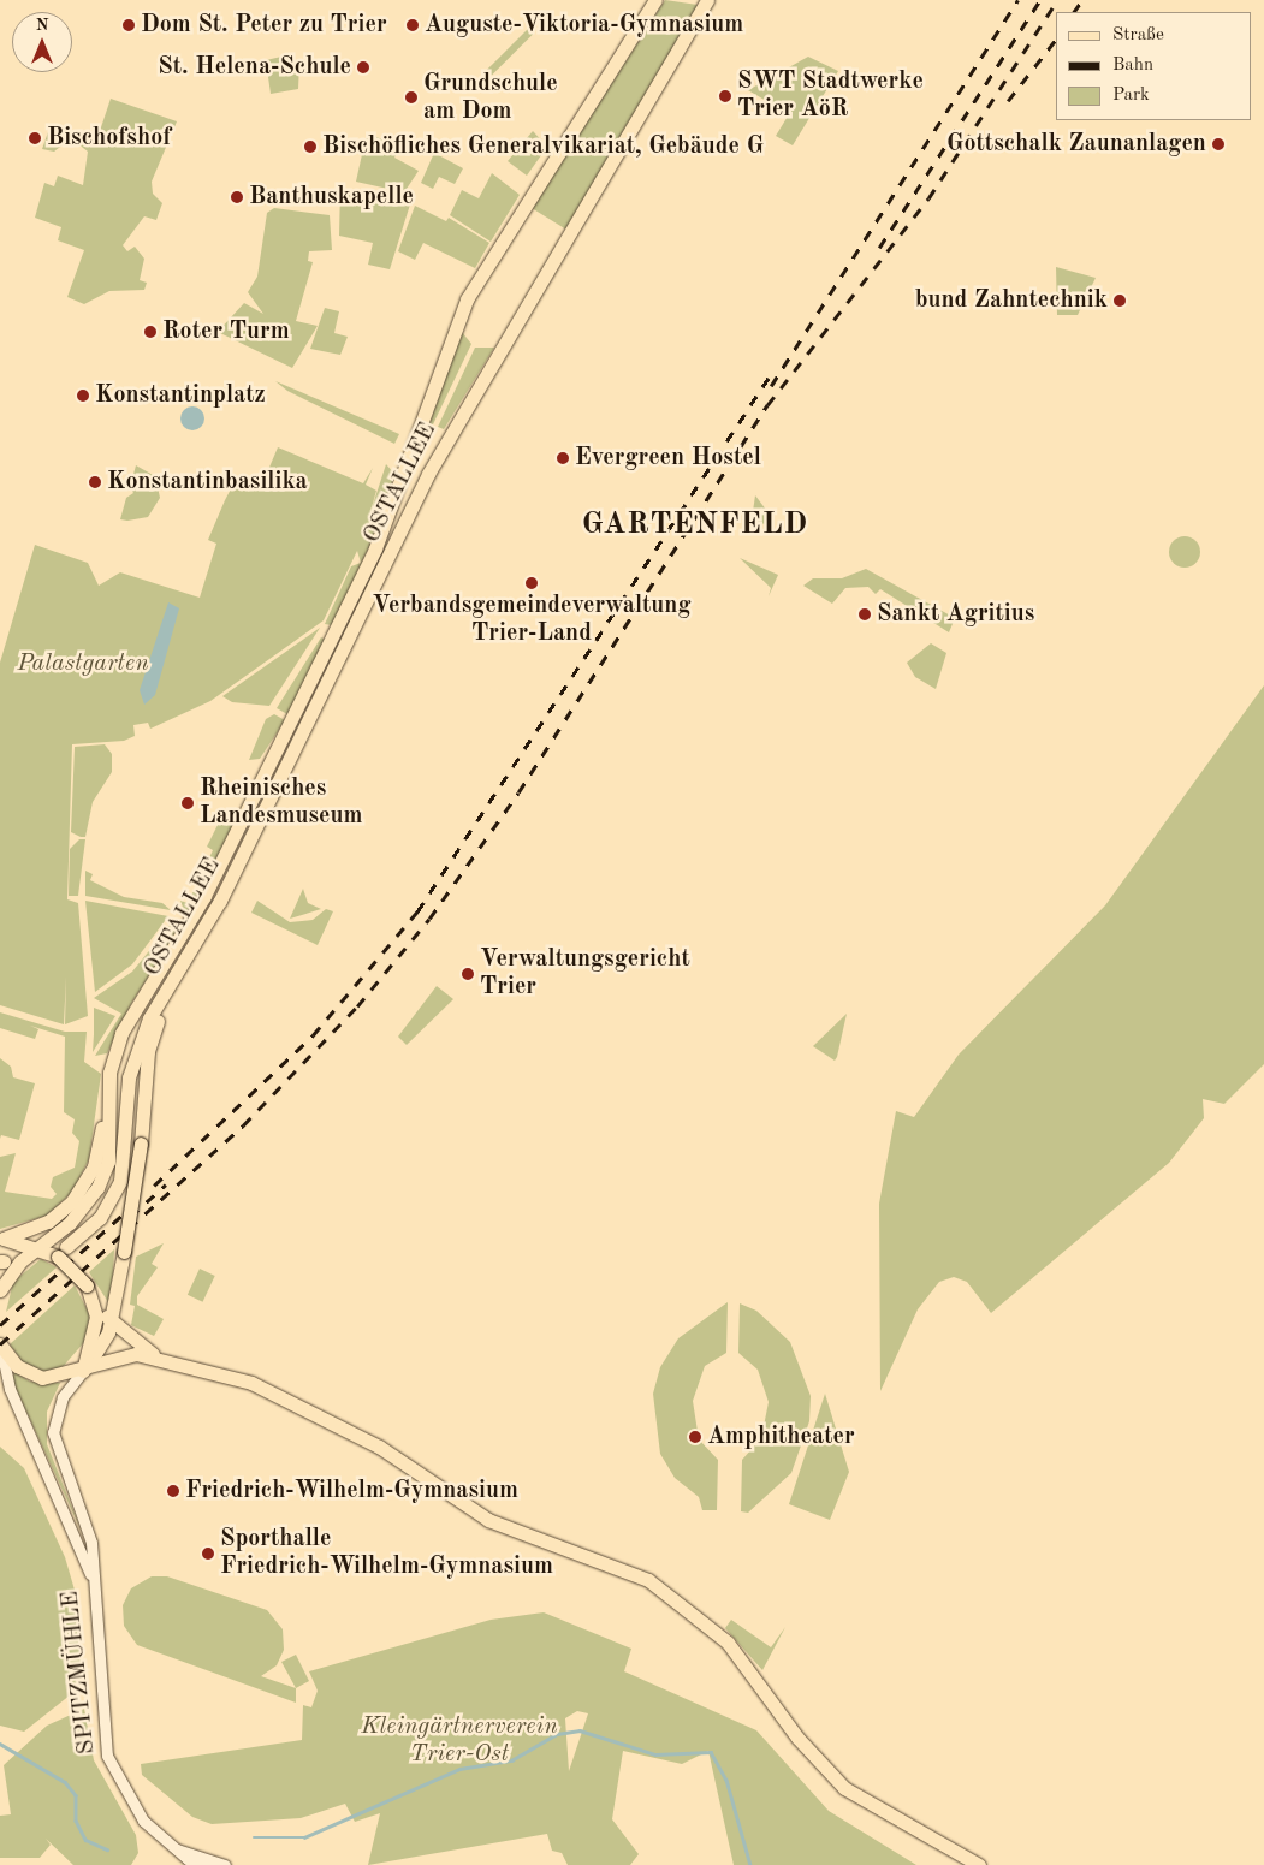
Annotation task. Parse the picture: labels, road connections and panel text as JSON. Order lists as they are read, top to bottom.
{
  "streets": {
    "main road": ["OSTALLEE"],
    "street": ["SPITZMÜHLE"]
  },
  "districts": ["GARTENFELD"],
  "parks": ["Palastgarten", "Kleingärtnerverein Trier-Ost"],
  "places": [
    "Dom St. Peter zu Trier",
    "Auguste-Viktoria-Gymnasium",
    "St. Helena-Schule",
    "SWT Stadtwerke Trier AöR",
    "Grundschule am Dom",
    "Bischofshof",
    "Gottschalk Zaunanlagen",
    "Bischöfliches Generalvikariat, Gebäude G",
    "Banthuskapelle",
    "bund Zahntechnik",
    "Roter Turm",
    "Konstantinplatz",
    "Evergreen Hostel",
    "Konstantinbasilika",
    "Verbandsgemeindeverwaltung Trier-Land",
    "Sankt Agritius",
    "Rheinisches Landesmuseum",
    "Verwaltungsgericht Trier",
    "Amphitheater",
    "Friedrich-Wilhelm-Gymnasium",
    "Sporthalle Friedrich-Wilhelm-Gymnasium"
  ],
  "legend": ["Straße", "Bahn", "Park"],
  "north": "top"
}
